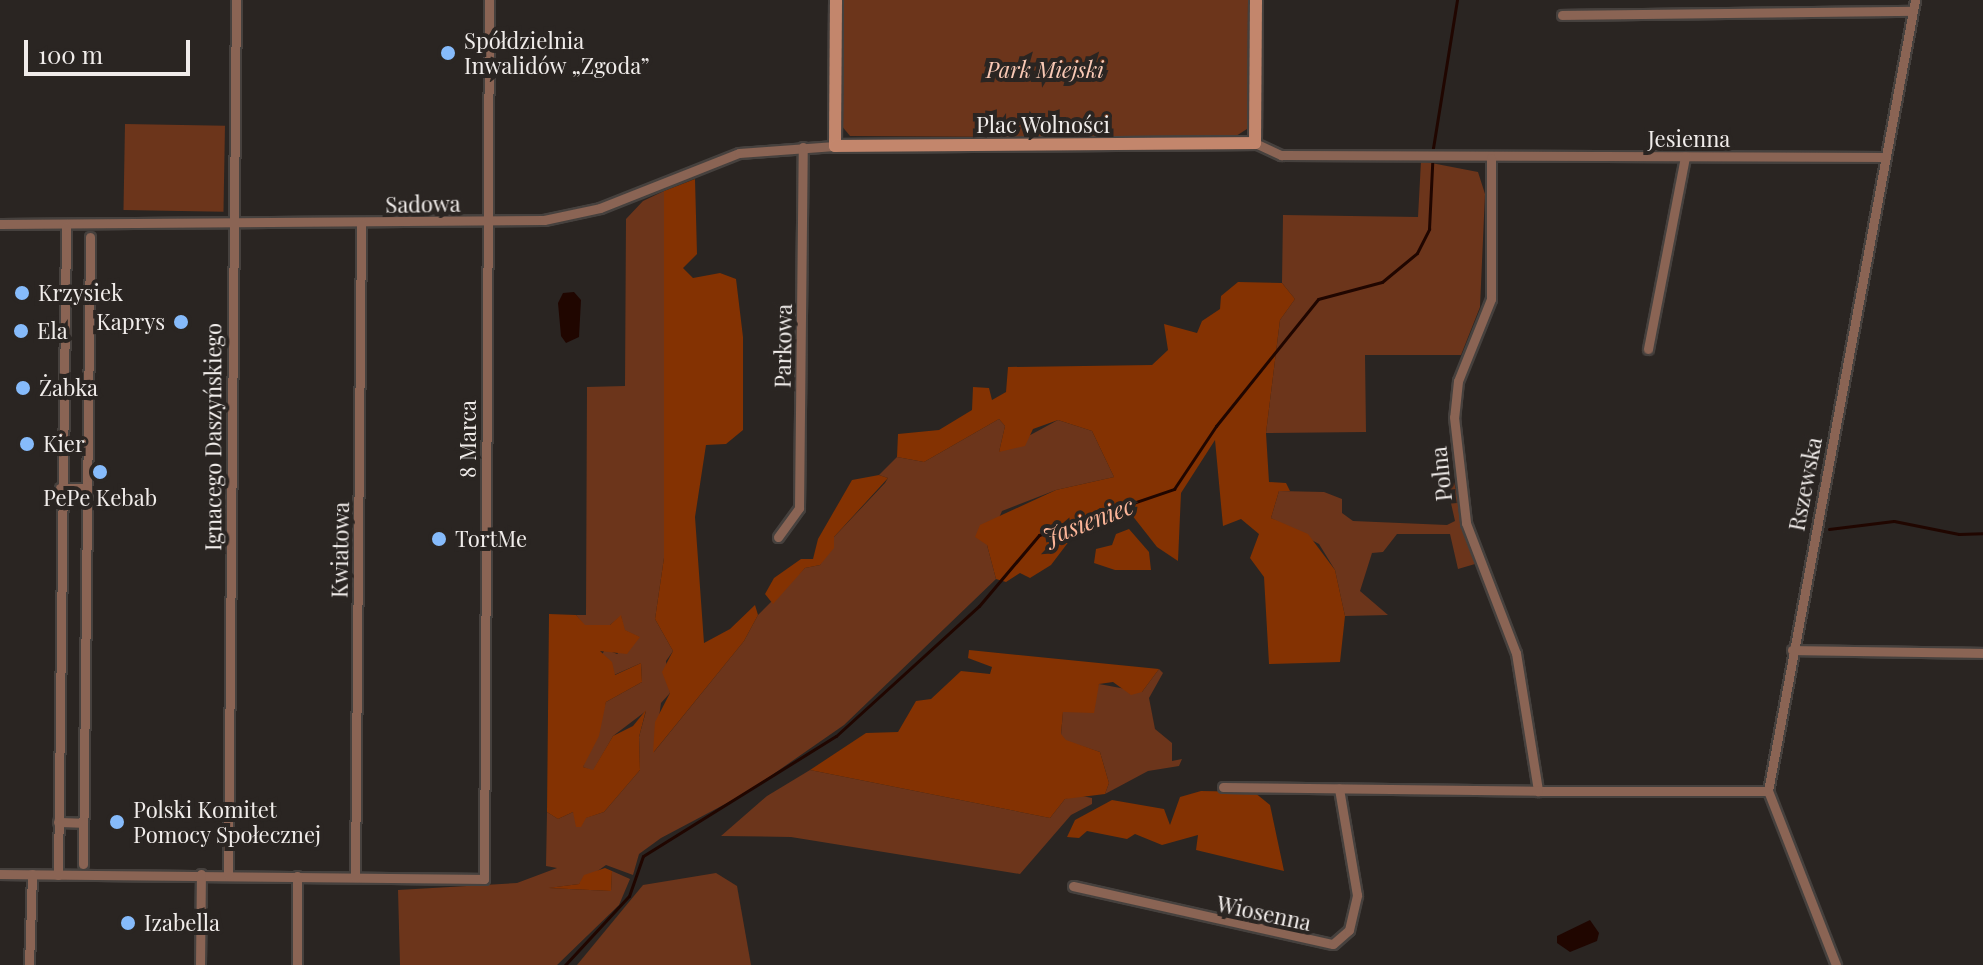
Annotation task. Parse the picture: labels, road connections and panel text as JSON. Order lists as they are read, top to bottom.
{
  "streets": {
    "street": [
      "Plac Wolności",
      "Jesienna",
      "Sadowa",
      "Parkowa",
      "Ignacego Daszyńskiego",
      "8 Marca",
      "Polna",
      "Rszewska",
      "Kwiatowa",
      "Wiosenna"
    ]
  },
  "crossings": [
    ["Plac Wolności", "Sadowa"],
    ["Jesienna", "Polna"],
    ["Jesienna", "Rszewska"],
    ["Sadowa", "Parkowa"],
    ["Sadowa", "Ignacego Daszyńskiego"],
    ["Sadowa", "8 Marca"],
    ["Sadowa", "Kwiatowa"],
    ["8 Marca", "Kwiatowa"]
  ],
  "water": ["Jasieniec"],
  "parks": ["Park Miejski"],
  "places": [
    "Spółdzielnia Inwalidów „Zgoda”",
    "Krzysiek",
    "Kaprys",
    "Ela",
    "Żabka",
    "Kier",
    "PePe Kebab",
    "TortMe",
    "Polski Komitet Pomocy Społecznej",
    "Izabella"
  ],
  "scale_bar": "100 m"
}
